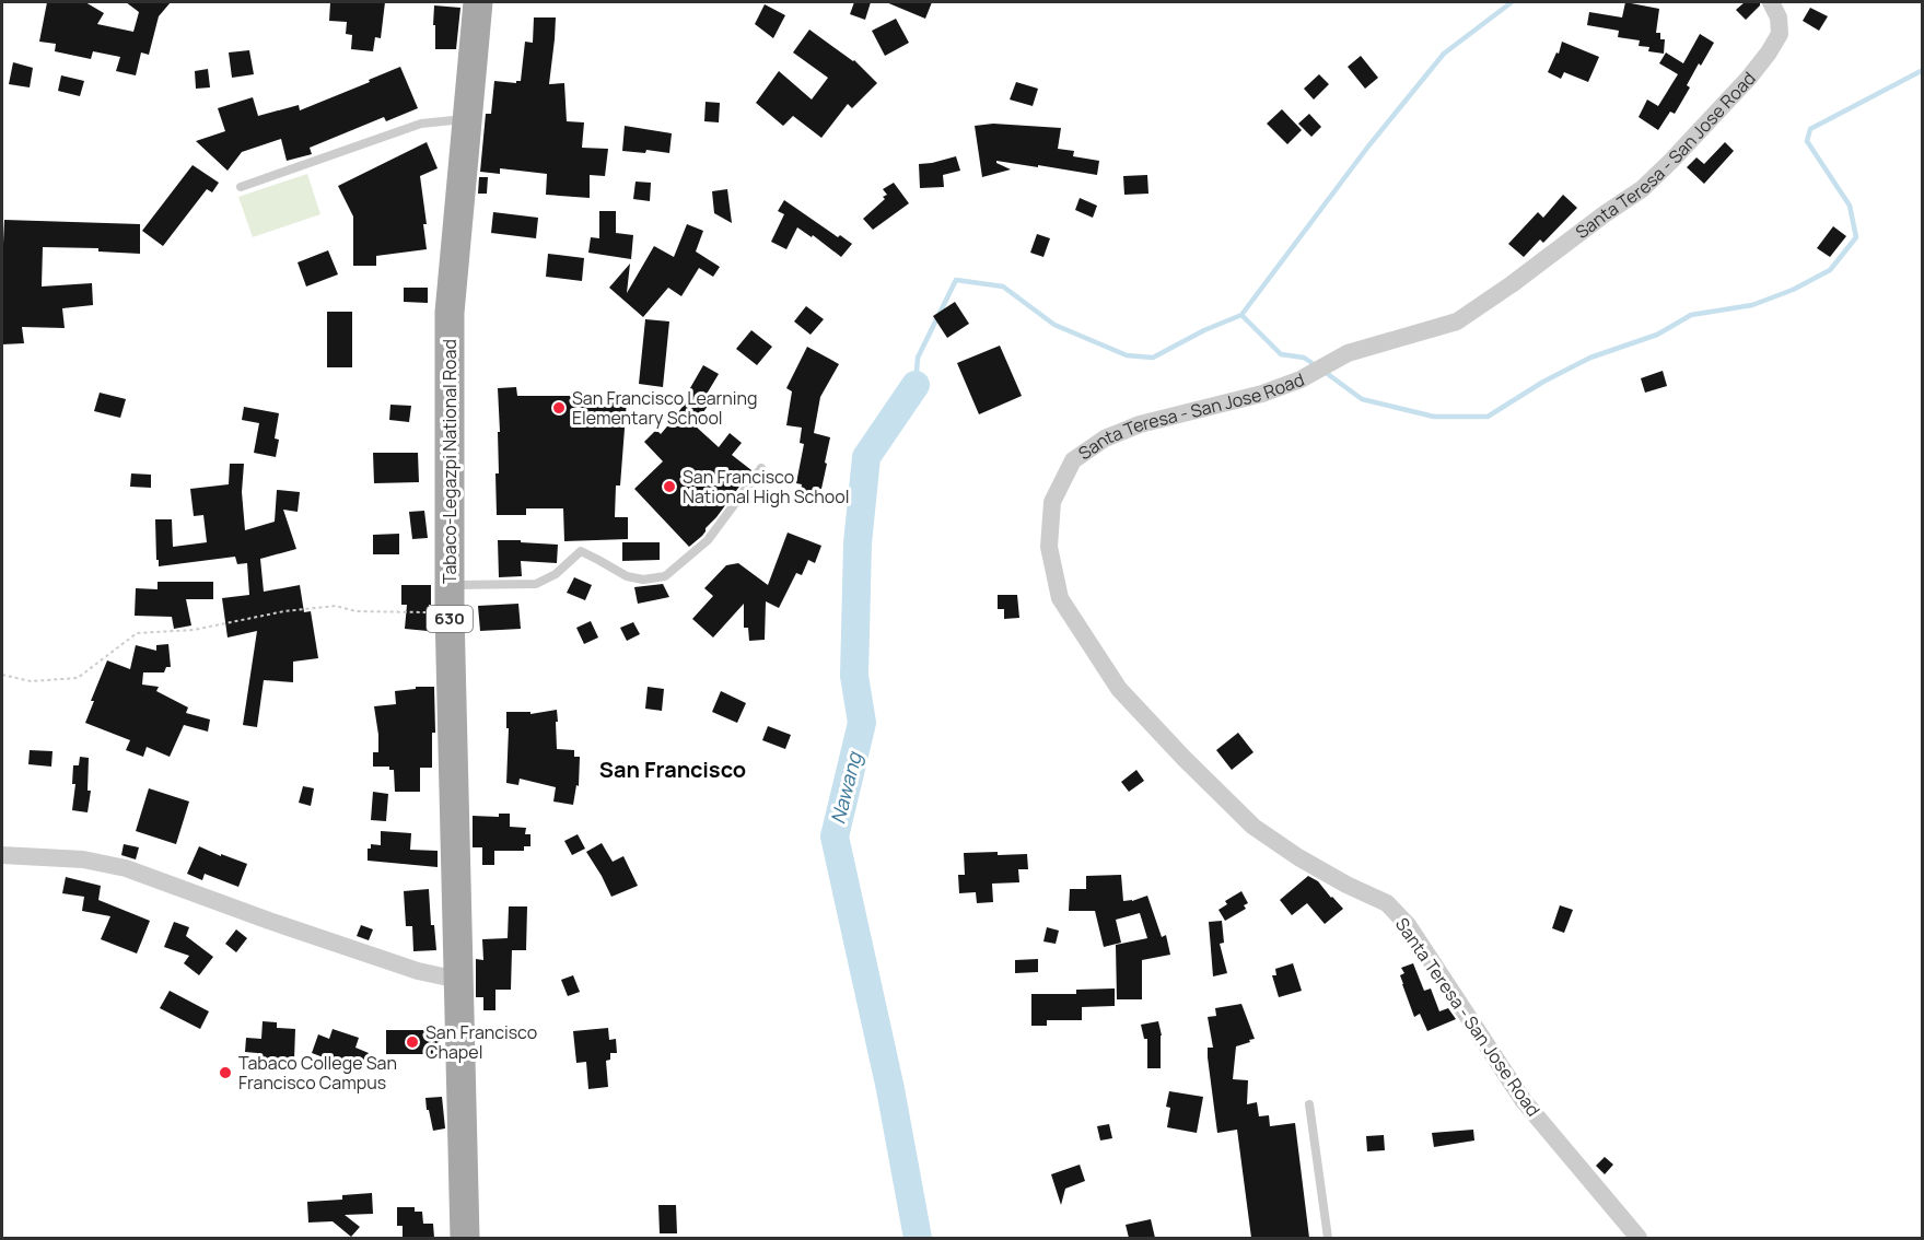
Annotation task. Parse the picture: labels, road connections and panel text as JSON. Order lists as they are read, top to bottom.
{
  "streets": {
    "main road": ["Tabaco-Legazpi National Road", "630"],
    "street": ["Santa Teresa - San Jose Road"]
  },
  "districts": ["San Francisco"],
  "water": ["Nawang"],
  "places": [
    "San Francisco Learning Elementary School",
    "San Francisco National High School",
    "San Francisco Chapel",
    "Tabaco College San Francisco Campus"
  ]
}
